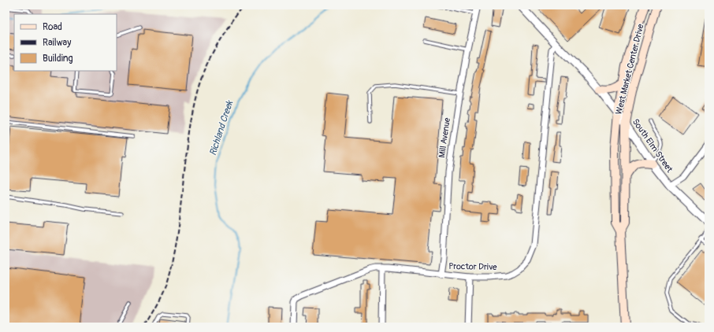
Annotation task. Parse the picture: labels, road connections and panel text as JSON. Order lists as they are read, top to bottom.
{
  "streets": {
    "main road": ["West Market Center Drive"],
    "street": ["Mill Avenue", "South Elm Street", "Proctor Drive"]
  },
  "crossings": [
    ["West Market Center Drive", "South Elm Street"],
    ["Mill Avenue", "Proctor Drive"],
    ["South Elm Street", "Proctor Drive"]
  ],
  "water": ["Richland Creek"],
  "legend": ["Road", "Railway", "Building"]
}
